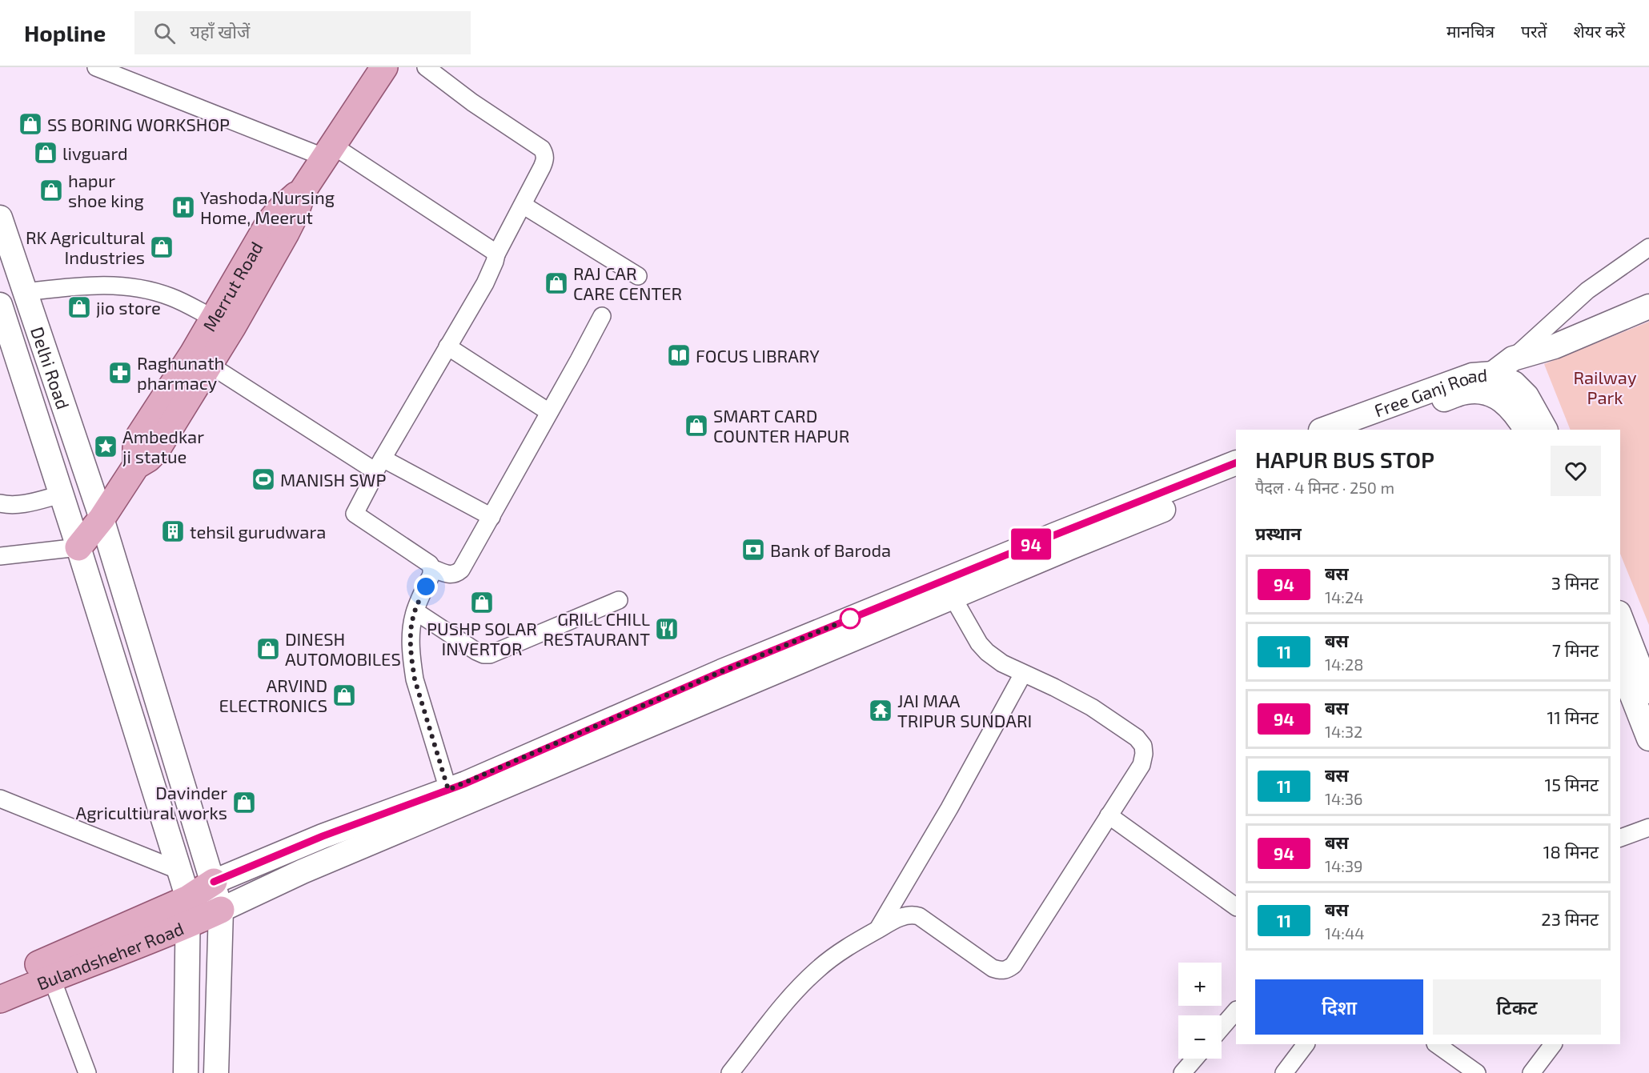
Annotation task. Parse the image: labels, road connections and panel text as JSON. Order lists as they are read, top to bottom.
{
  "streets": {
    "main road": ["Merrut Road", "Bulandsheher Road"],
    "street": ["Delhi Road", "Free Ganj Road"]
  },
  "crossings": [
    ["Merrut Road", "Delhi Road"],
    ["Delhi Road", "Bulandsheher Road"]
  ],
  "parks": ["Railway Park"],
  "places": {
    "shop": [
      "SS BORING WORKSHOP",
      "livguard",
      "hapur shoe king",
      "RK Agricultural Industries",
      "RAJ CAR CARE CENTER",
      "jio store",
      "SMART CARD COUNTER HAPUR",
      "PUSHP SOLAR INVERTOR",
      "DINESH AUTOMOBILES",
      "ARVIND ELECTRONICS",
      "Davinder Agricultiural works"
    ],
    "hospital": ["Yashoda Nursing Home, Meerut"],
    "library": ["FOCUS LIBRARY"],
    "pharmacy": ["Raghunath pharmacy"],
    "place": ["Ambedkar ji statue"],
    "sports": ["MANISH SWP"],
    "building": ["tehsil gurudwara"],
    "bank": ["Bank of Baroda"],
    "restaurant": ["GRILL CHILL RESTAURANT"],
    "temple": ["JAI MAA TRIPUR SUNDARI"]
  },
  "lines": ["bus line 94"],
  "page": {
    "header": "Hopline",
    "search": "यहाँ खोजें",
    "nav": ["मानचित्र", "परतें", "शेयर करें"],
    "on_map": "94",
    "heading": [
      ["HAPUR BUS STOP", "पैदल · 4 मिनट · 250 m"],
      "प्रस्थान"
    ],
    "list": [
      {
        "mark": "94",
        "name": "बस",
        "note": "14:24",
        "value": "3 मिनट"
      },
      {
        "mark": "11",
        "name": "बस",
        "note": "14:28",
        "value": "7 मिनट"
      },
      {
        "mark": "94",
        "name": "बस",
        "note": "14:32",
        "value": "11 मिनट"
      },
      {
        "mark": "11",
        "name": "बस",
        "note": "14:36",
        "value": "15 मिनट"
      },
      {
        "mark": "94",
        "name": "बस",
        "note": "14:39",
        "value": "18 मिनट"
      },
      {
        "mark": "11",
        "name": "बस",
        "note": "14:44",
        "value": "23 मिनट"
      }
    ],
    "map_buttons": ["+", "−"],
    "buttons": ["दिशा", "टिकट"]
  }
}
